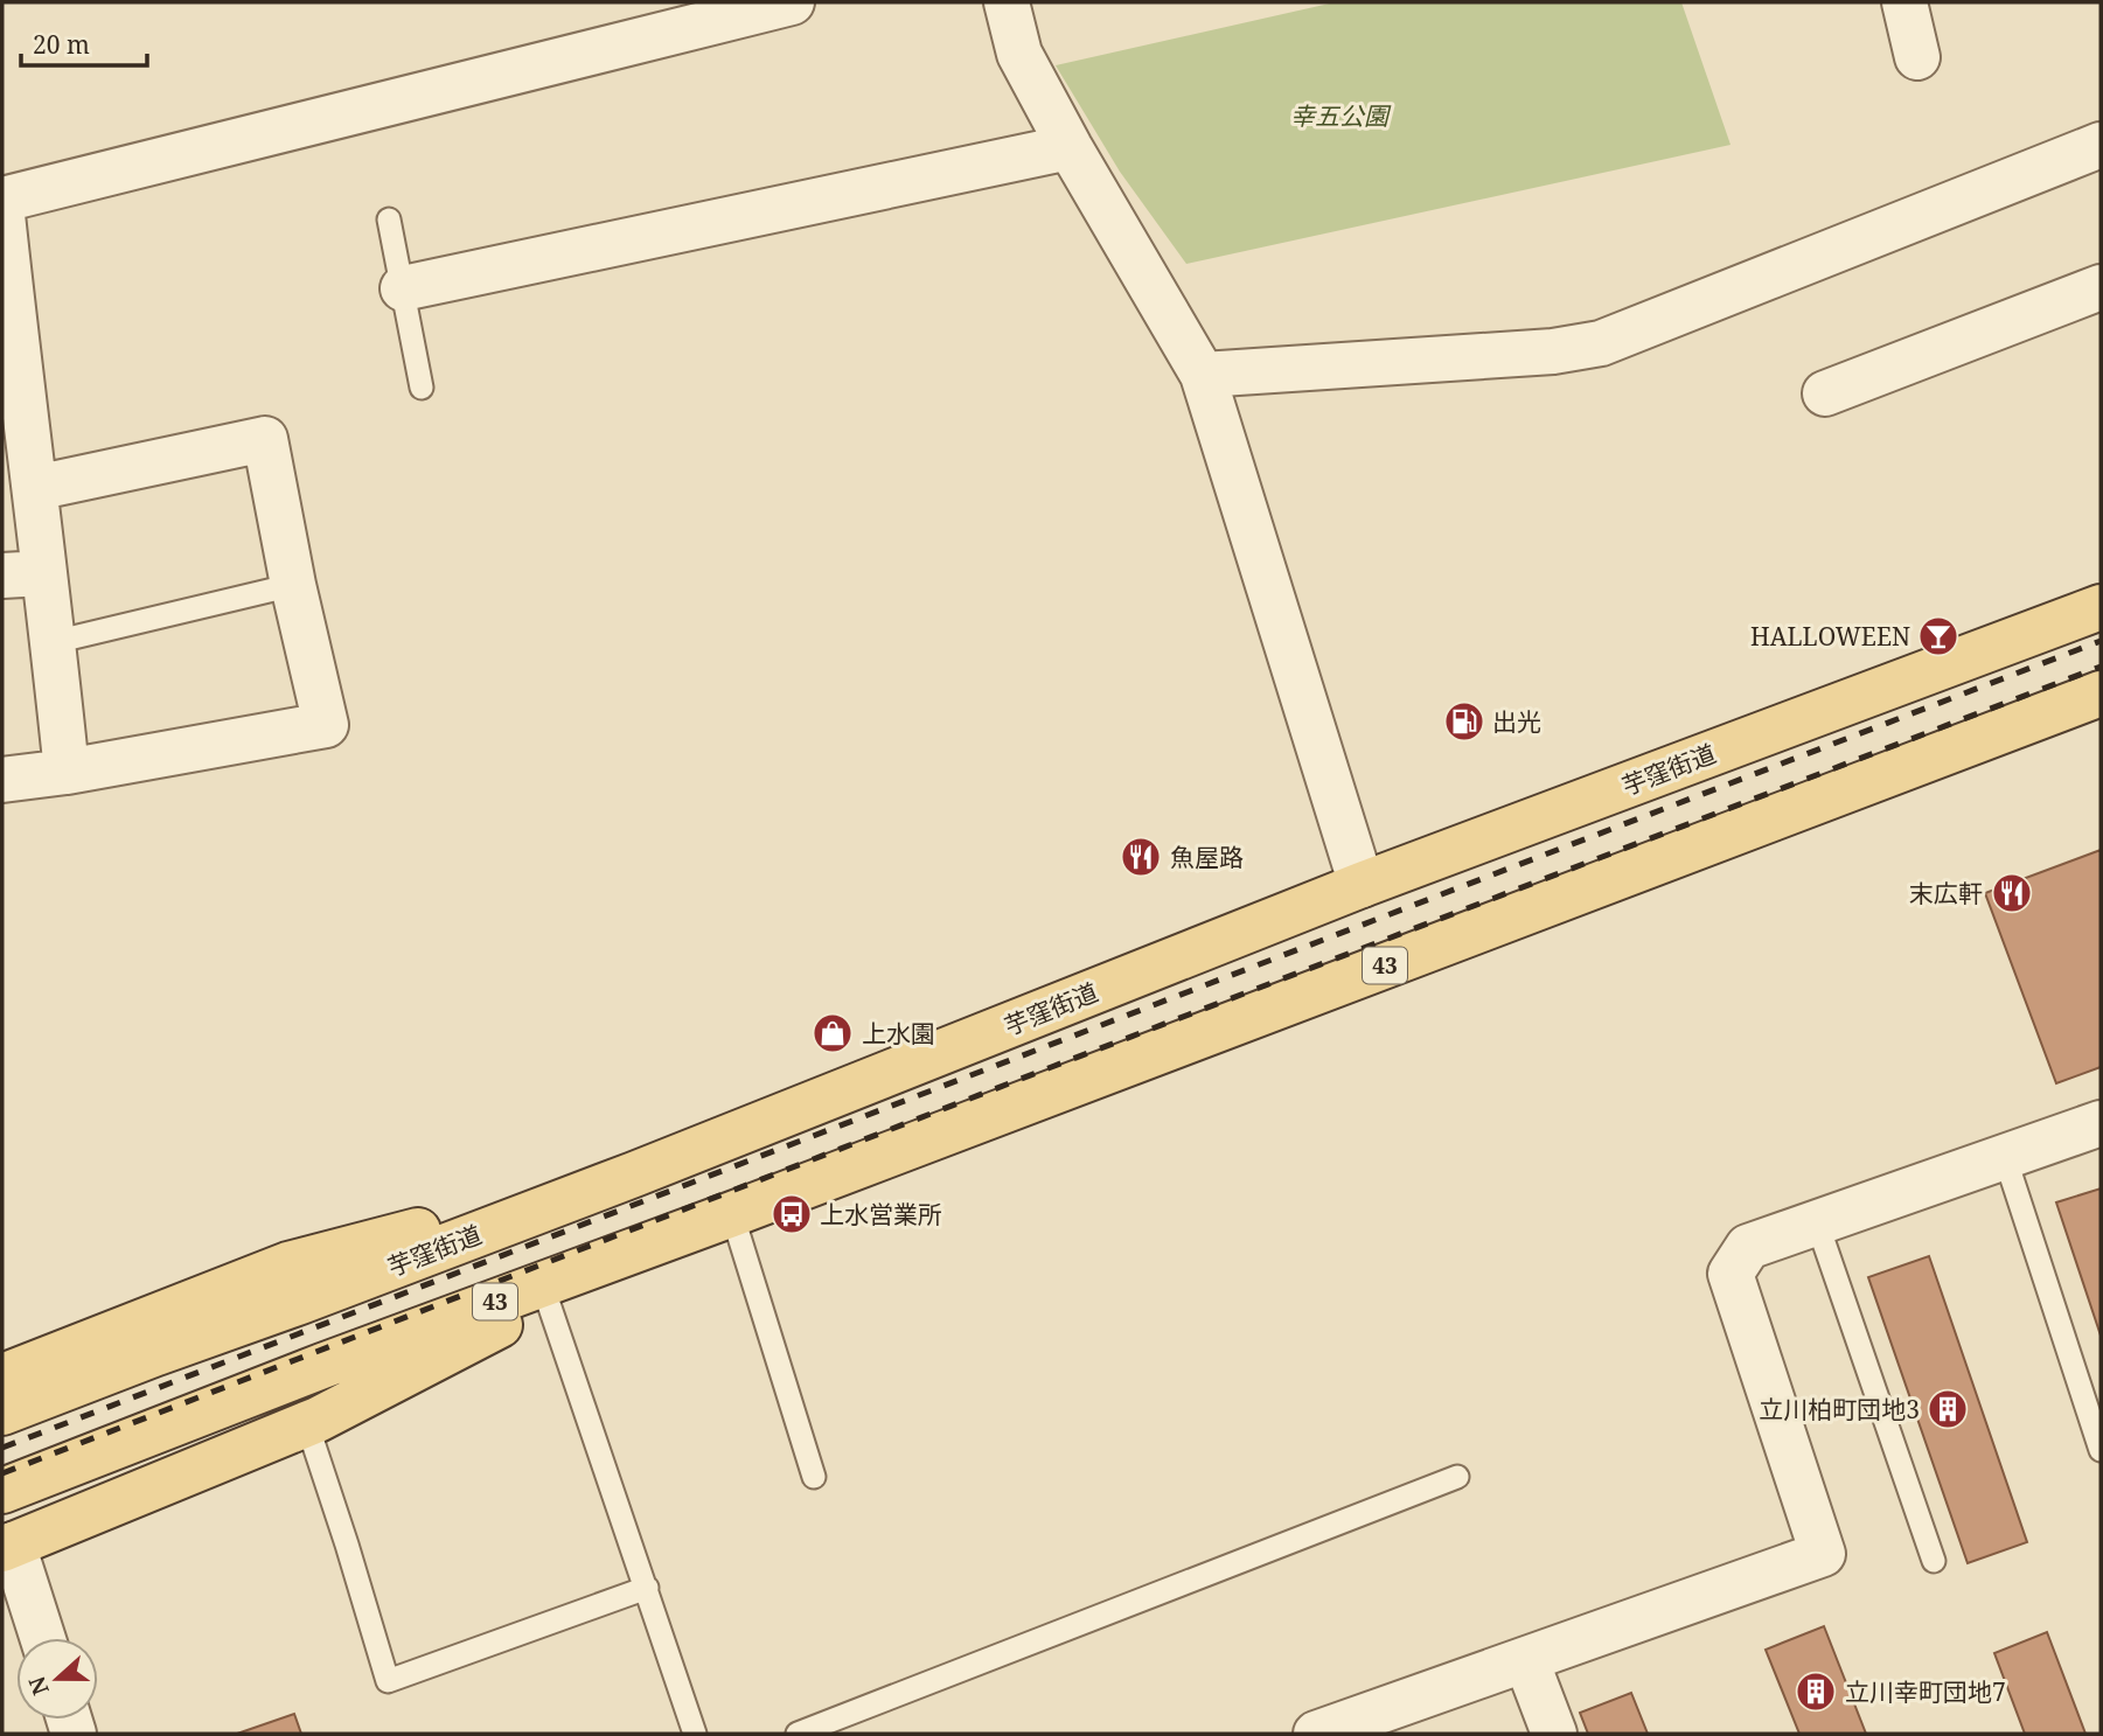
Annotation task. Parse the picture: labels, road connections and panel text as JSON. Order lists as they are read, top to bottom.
{
  "streets": {
    "main road": ["芋窪街道", "43"]
  },
  "parks": ["幸五公園"],
  "places": {
    "bar": ["HALLOWEEN"],
    "fuel station": ["出光"],
    "restaurant": ["魚屋路", "末広軒"],
    "shop": ["上水園"],
    "bus stop": ["上水営業所"],
    "building": ["立川柏町団地3", "立川幸町団地7"]
  },
  "scale_bar": "20 m",
  "north": "left"
}
